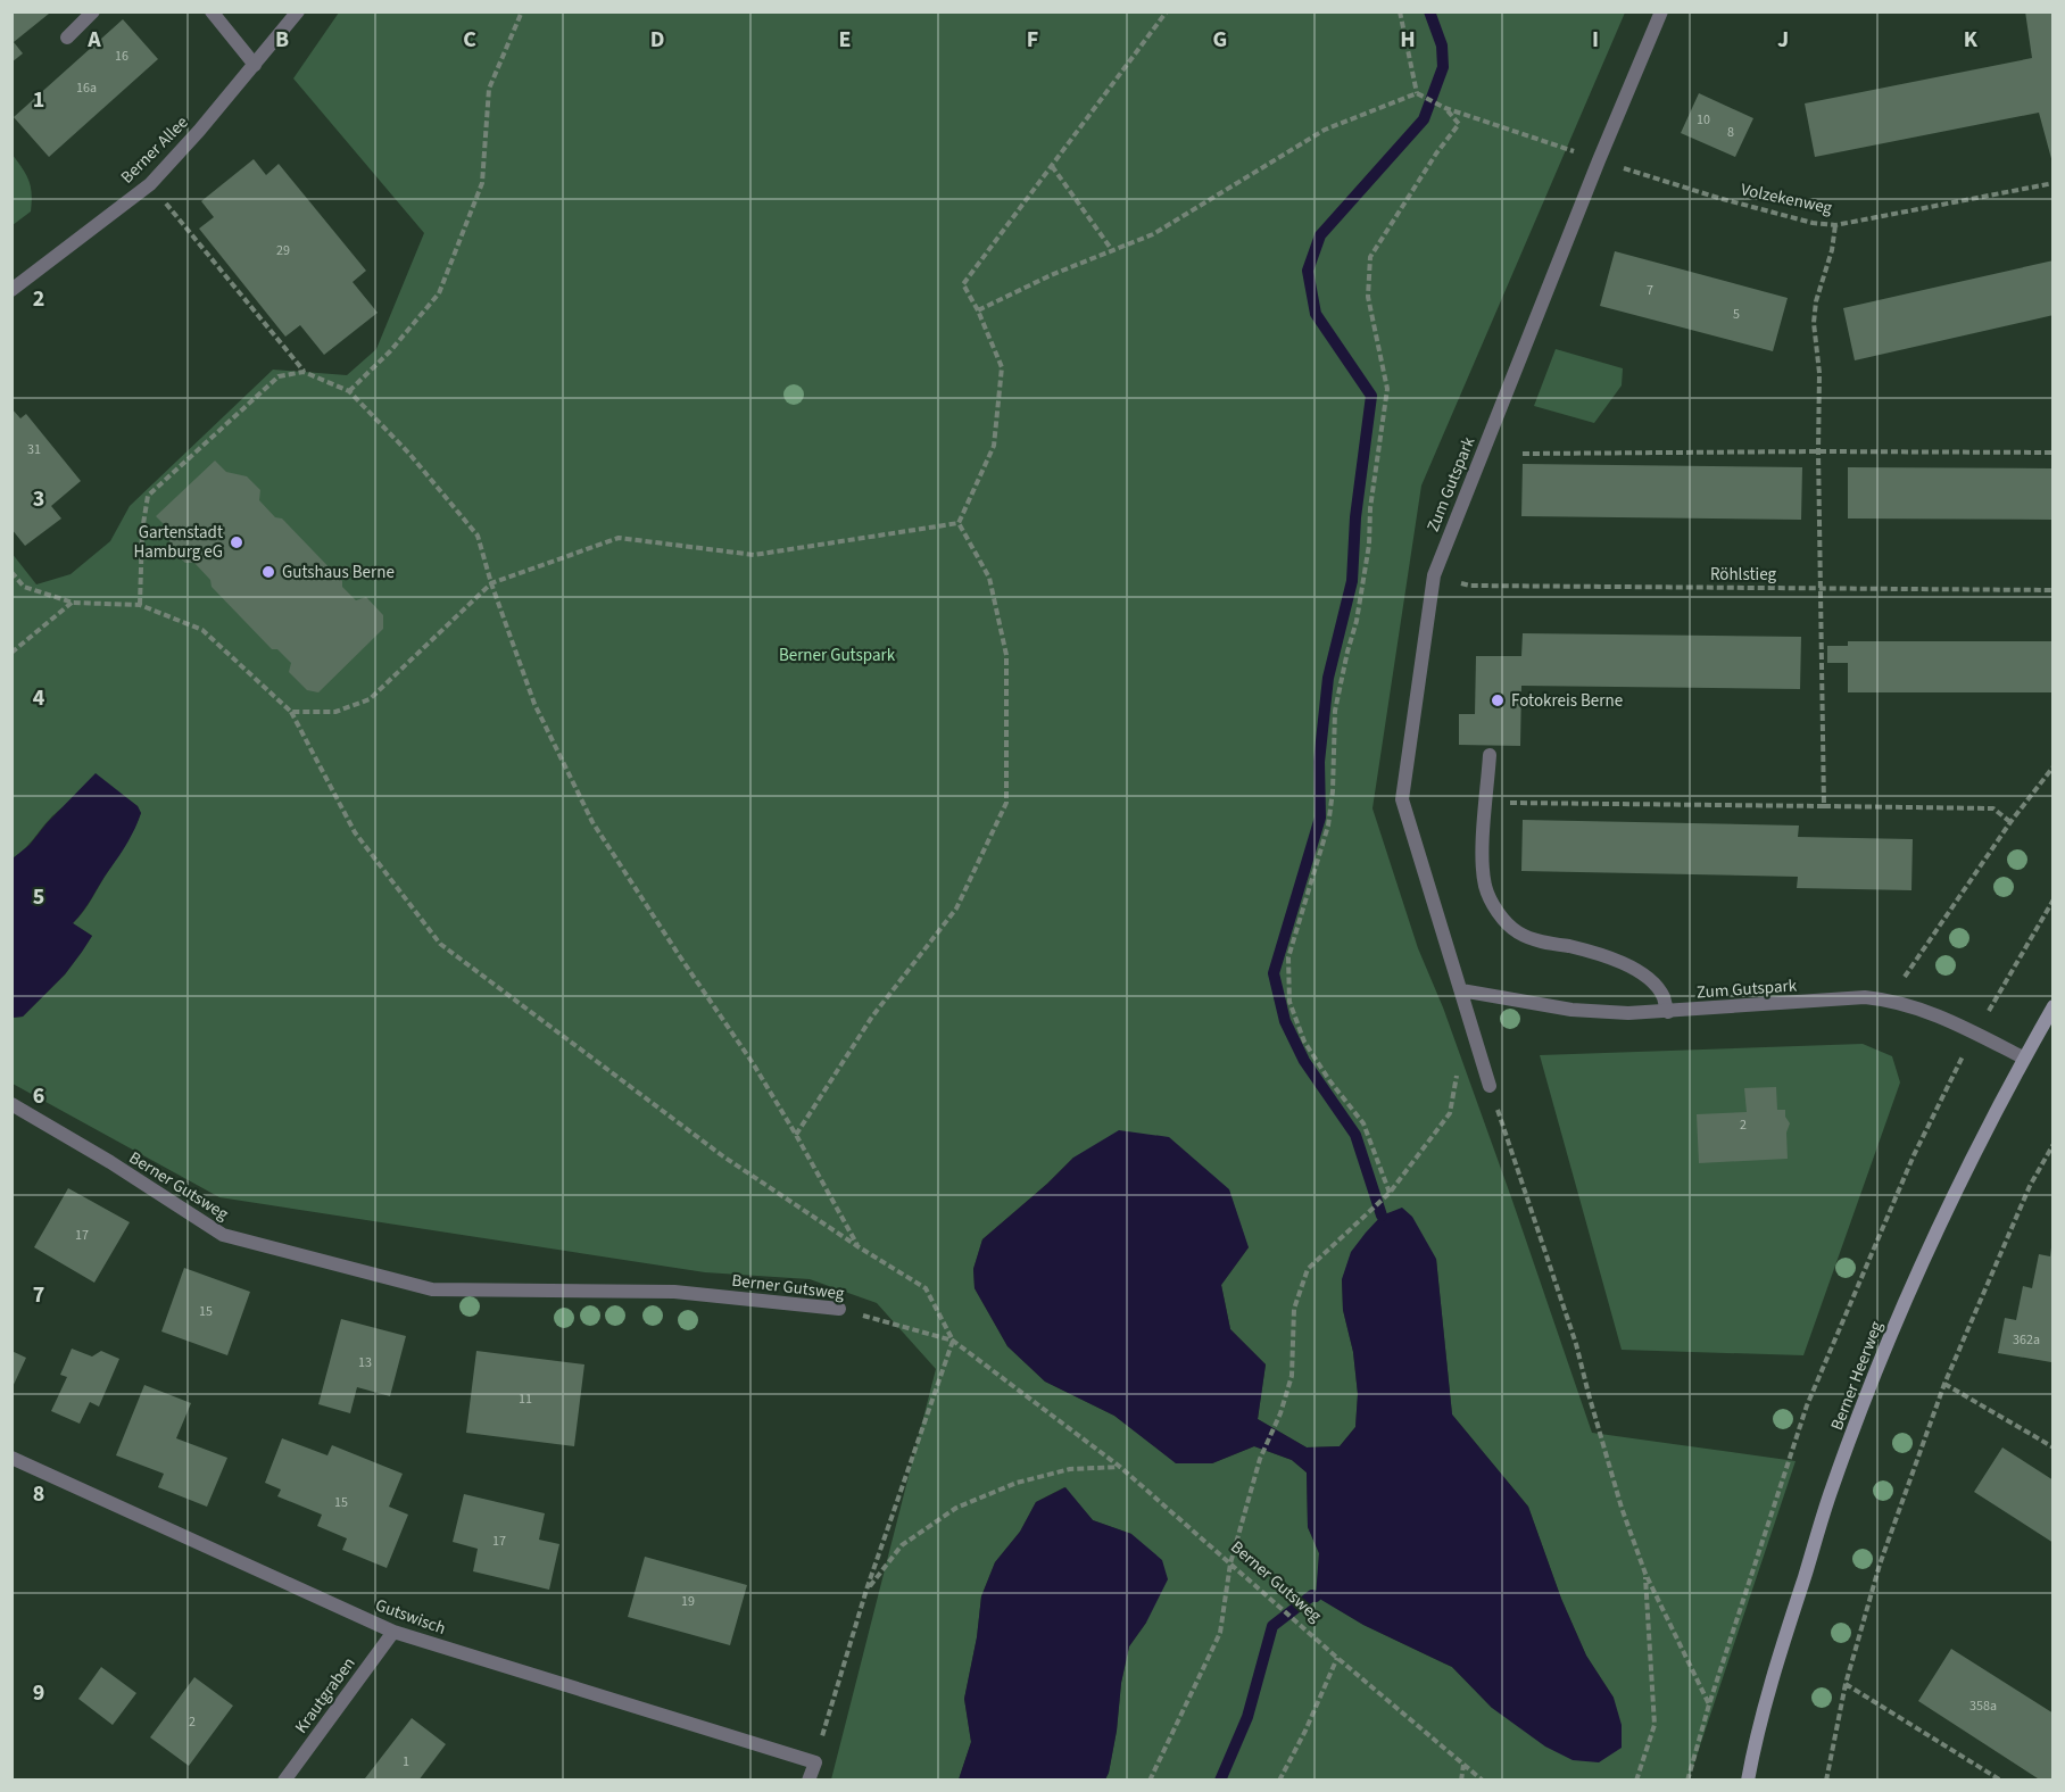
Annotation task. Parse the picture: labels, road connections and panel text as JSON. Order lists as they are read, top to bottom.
{
  "streets": {
    "main road": ["Berner Heerweg"],
    "street": [
      "Berner Allee",
      "Zum Gutspark",
      "Berner Gutsweg",
      "Gutswisch",
      "Krautgraben"
    ],
    "path": ["Volzekenweg", "Röhlstieg"]
  },
  "crossings": [
    ["Volzekenweg", "Zum Gutspark"],
    ["Zum Gutspark", "Röhlstieg"],
    ["Zum Gutspark", "Berner Heerweg"],
    ["Gutswisch", "Krautgraben"]
  ],
  "parks": ["Berner Gutspark"],
  "places": ["Gartenstadt Hamburg eG", "Gutshaus Berne", "Fotokreis Berne"],
  "house_numbers": [
    "16",
    "16a",
    "10",
    "8",
    "29",
    "7",
    "5",
    "31",
    "2",
    "17",
    "15",
    "362a",
    "13",
    "11",
    "15",
    "17",
    "19",
    "358a",
    "2",
    "1"
  ],
  "grid": {
    "columns": [
      "A",
      "B",
      "C",
      "D",
      "E",
      "F",
      "G",
      "H",
      "I",
      "J",
      "K"
    ],
    "rows": [
      "1",
      "2",
      "3",
      "4",
      "5",
      "6",
      "7",
      "8",
      "9"
    ]
  }
}
